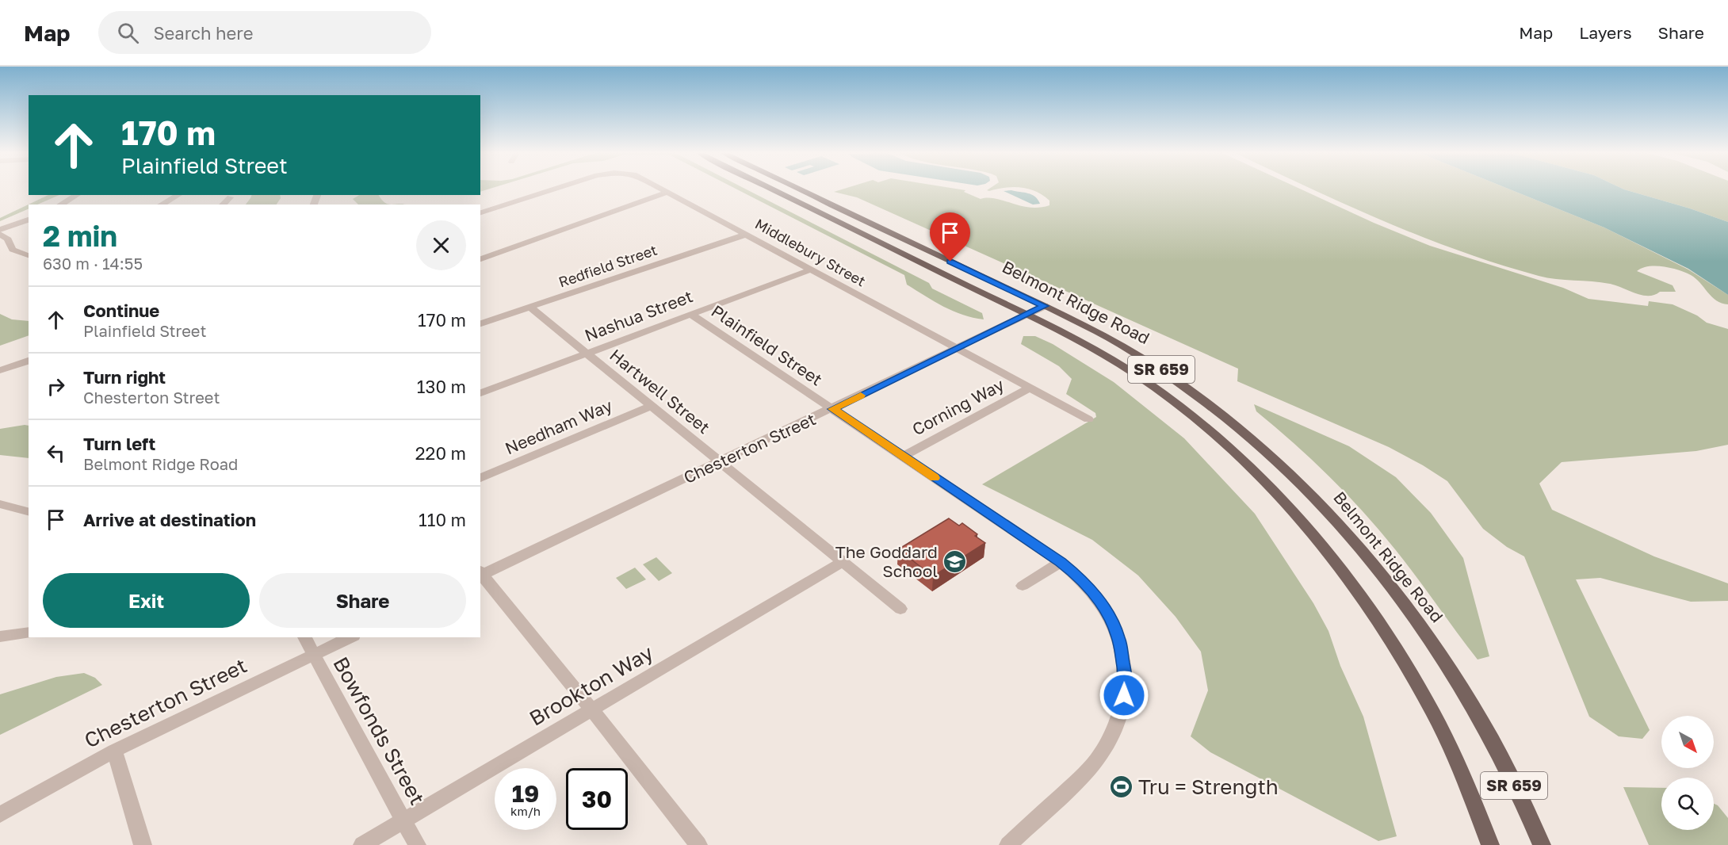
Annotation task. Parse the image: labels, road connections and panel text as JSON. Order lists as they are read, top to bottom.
{
  "streets": {
    "main road": ["Belmont Ridge Road", "SR 659"],
    "street": [
      "Middlebury Street",
      "Redfield Street",
      "Nashua Street",
      "Plainfield Street",
      "Hartwell Street",
      "Corning Way",
      "Needham Way",
      "Chesterton Street",
      "Brookton Way",
      "Bowfonds Street"
    ]
  },
  "crossings": [
    ["Middlebury Street", "Redfield Street"],
    ["Middlebury Street", "Nashua Street"],
    ["Middlebury Street", "Corning Way"],
    ["Middlebury Street", "Chesterton Street"],
    ["Redfield Street", "Hartwell Street"],
    ["Belmont Ridge Road", "Chesterton Street"],
    ["Nashua Street", "Plainfield Street"],
    ["Nashua Street", "Hartwell Street"],
    ["Plainfield Street", "Corning Way"],
    ["Plainfield Street", "Chesterton Street"],
    ["Hartwell Street", "Needham Way"],
    ["Hartwell Street", "Chesterton Street"],
    ["Hartwell Street", "Brookton Way"],
    ["Chesterton Street", "Bowfonds Street"],
    ["Brookton Way", "Bowfonds Street"]
  ],
  "places": {
    "school or university": ["The Goddard School"],
    "sports": ["Tru = Strength"]
  },
  "north": "bottom right",
  "page": {
    "header": "Map",
    "search": "Search here",
    "nav": ["Map", "Layers", "Share"],
    "turn": ["170 m", "Plainfield Street"],
    "heading": ["2 min", "630 m · 14:55"],
    "list": [
      {
        "name": "Continue",
        "note": "Plainfield Street",
        "value": "170 m"
      },
      {
        "name": "Turn right",
        "note": "Chesterton Street",
        "value": "130 m"
      },
      {
        "name": "Turn left",
        "note": "Belmont Ridge Road",
        "value": "220 m"
      },
      {
        "name": "Arrive at destination",
        "value": "110 m"
      }
    ],
    "buttons": ["Exit", "Share"],
    "speed": "19 km/h",
    "limit": "30"
  }
}
